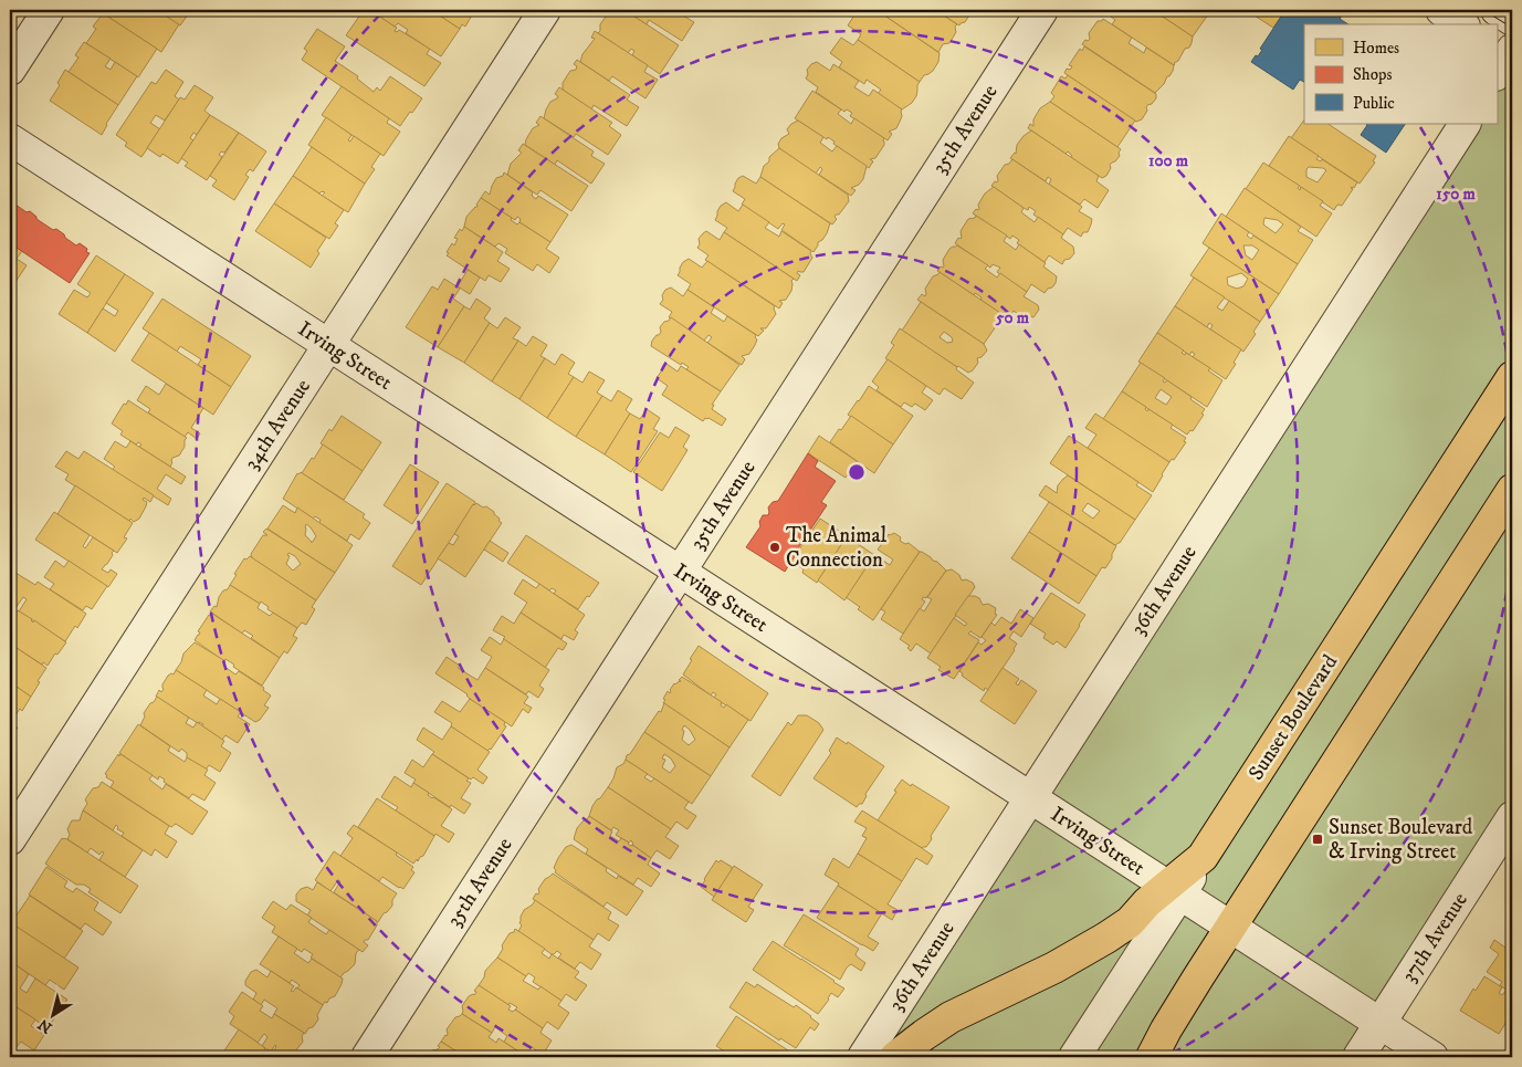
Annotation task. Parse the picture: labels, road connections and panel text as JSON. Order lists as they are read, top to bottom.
{
  "streets": {
    "main road": ["Sunset Boulevard"],
    "street": [
      "35th Avenue",
      "Irving Street",
      "34th Avenue",
      "36th Avenue",
      "37th Avenue"
    ]
  },
  "crossings": [
    ["35th Avenue", "Irving Street"],
    ["Irving Street", "34th Avenue"],
    ["Irving Street", "36th Avenue"],
    ["Irving Street", "Sunset Boulevard"],
    ["Irving Street", "37th Avenue"]
  ],
  "places": {
    "other": ["The Animal Connection"],
    "transit": ["Sunset Boulevard & Irving Street"]
  },
  "legend": ["Homes", "Shops", "Public"],
  "north": "bottom left",
  "rings": ["100 m", "150 m", "50 m"]
}
